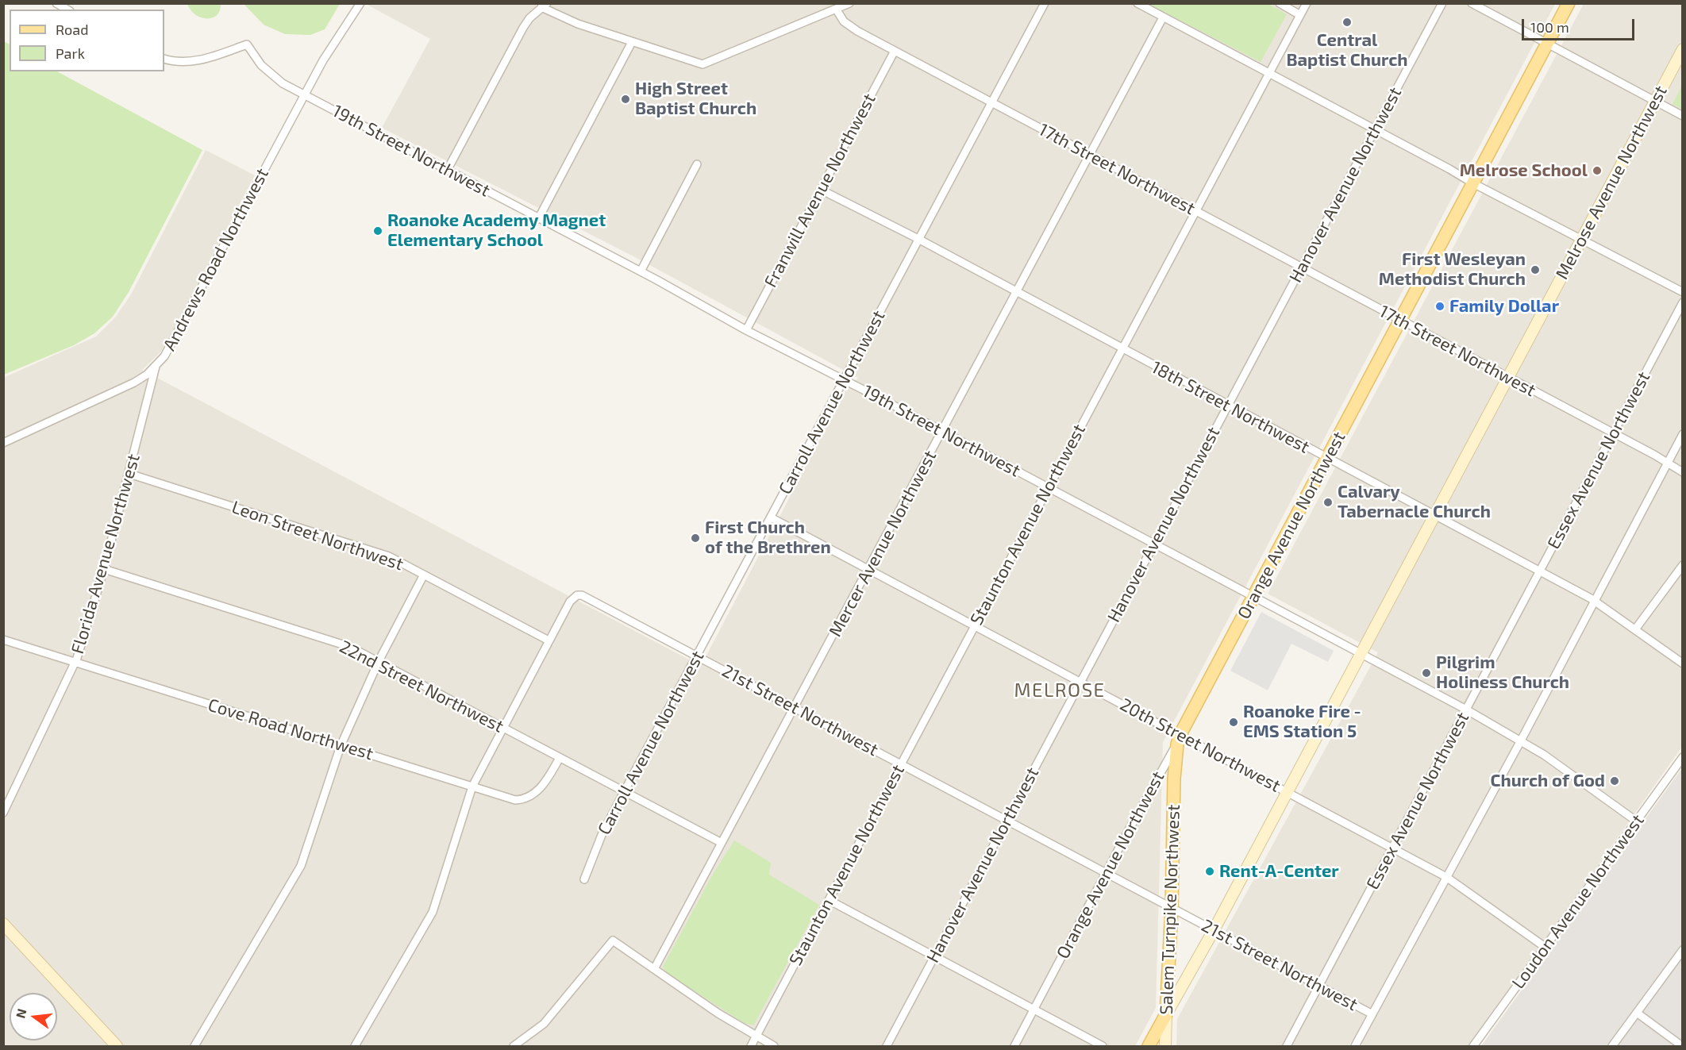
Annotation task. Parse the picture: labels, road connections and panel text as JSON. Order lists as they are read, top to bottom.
{
  "streets": {
    "main road": ["Melrose Avenue Northwest", "Orange Avenue Northwest", "Salem Turnpike Northwest"],
    "street": [
      "19th Street Northwest",
      "17th Street Northwest",
      "Hanover Avenue Northwest",
      "Franwill Avenue Northwest",
      "Andrews Road Northwest",
      "Carroll Avenue Northwest",
      "18th Street Northwest",
      "Essex Avenue Northwest",
      "Staunton Avenue Northwest",
      "Leon Street Northwest",
      "Mercer Avenue Northwest",
      "Florida Avenue Northwest",
      "22nd Street Northwest",
      "21st Street Northwest",
      "Cove Road Northwest",
      "20th Street Northwest",
      "Loudon Avenue Northwest"
    ]
  },
  "crossings": [
    ["19th Street Northwest", "Melrose Avenue Northwest"],
    ["19th Street Northwest", "Hanover Avenue Northwest"],
    ["19th Street Northwest", "Franwill Avenue Northwest"],
    ["19th Street Northwest", "Andrews Road Northwest"],
    ["19th Street Northwest", "Carroll Avenue Northwest"],
    ["19th Street Northwest", "Essex Avenue Northwest"],
    ["19th Street Northwest", "Staunton Avenue Northwest"],
    ["19th Street Northwest", "Orange Avenue Northwest"],
    ["19th Street Northwest", "Mercer Avenue Northwest"],
    ["19th Street Northwest", "Loudon Avenue Northwest"],
    ["17th Street Northwest", "Melrose Avenue Northwest"],
    ["17th Street Northwest", "Hanover Avenue Northwest"],
    ["17th Street Northwest", "Franwill Avenue Northwest"],
    ["17th Street Northwest", "Carroll Avenue Northwest"],
    ["17th Street Northwest", "Essex Avenue Northwest"],
    ["17th Street Northwest", "Staunton Avenue Northwest"],
    ["17th Street Northwest", "Orange Avenue Northwest"],
    ["17th Street Northwest", "Mercer Avenue Northwest"],
    ["Melrose Avenue Northwest", "18th Street Northwest"],
    ["Melrose Avenue Northwest", "21st Street Northwest"],
    ["Melrose Avenue Northwest", "20th Street Northwest"],
    ["Melrose Avenue Northwest", "Salem Turnpike Northwest"],
    ["Hanover Avenue Northwest", "18th Street Northwest"],
    ["Hanover Avenue Northwest", "21st Street Northwest"],
    ["Hanover Avenue Northwest", "20th Street Northwest"],
    ["Franwill Avenue Northwest", "18th Street Northwest"],
    ["Andrews Road Northwest", "Florida Avenue Northwest"],
    ["Carroll Avenue Northwest", "18th Street Northwest"],
    ["Carroll Avenue Northwest", "22nd Street Northwest"],
    ["Carroll Avenue Northwest", "21st Street Northwest"],
    ["Carroll Avenue Northwest", "20th Street Northwest"],
    ["18th Street Northwest", "Essex Avenue Northwest"],
    ["18th Street Northwest", "Staunton Avenue Northwest"],
    ["18th Street Northwest", "Orange Avenue Northwest"],
    ["18th Street Northwest", "Mercer Avenue Northwest"],
    ["Essex Avenue Northwest", "21st Street Northwest"],
    ["Essex Avenue Northwest", "20th Street Northwest"],
    ["Staunton Avenue Northwest", "21st Street Northwest"],
    ["Staunton Avenue Northwest", "20th Street Northwest"],
    ["Orange Avenue Northwest", "21st Street Northwest"],
    ["Orange Avenue Northwest", "20th Street Northwest"],
    ["Orange Avenue Northwest", "Salem Turnpike Northwest"],
    ["Leon Street Northwest", "Florida Avenue Northwest"],
    ["Leon Street Northwest", "21st Street Northwest"],
    ["Mercer Avenue Northwest", "22nd Street Northwest"],
    ["Mercer Avenue Northwest", "21st Street Northwest"],
    ["Mercer Avenue Northwest", "20th Street Northwest"],
    ["Florida Avenue Northwest", "22nd Street Northwest"],
    ["Florida Avenue Northwest", "Cove Road Northwest"],
    ["22nd Street Northwest", "Cove Road Northwest"],
    ["21st Street Northwest", "Salem Turnpike Northwest"],
    ["20th Street Northwest", "Loudon Avenue Northwest"],
    ["20th Street Northwest", "Salem Turnpike Northwest"]
  ],
  "districts": ["MELROSE"],
  "places": [
    "Central Baptist Church",
    "High Street Baptist Church",
    "Melrose School",
    "Roanoke Academy Magnet Elementary School",
    "First Wesleyan Methodist Church",
    "Family Dollar",
    "Calvary Tabernacle Church",
    "First Church of the Brethren",
    "Pilgrim Holiness Church",
    "Roanoke Fire - EMS Station 5",
    "Church of God",
    "Rent-A-Center"
  ],
  "legend": ["Road", "Park"],
  "scale_bar": "100 m",
  "north": "left"
}
